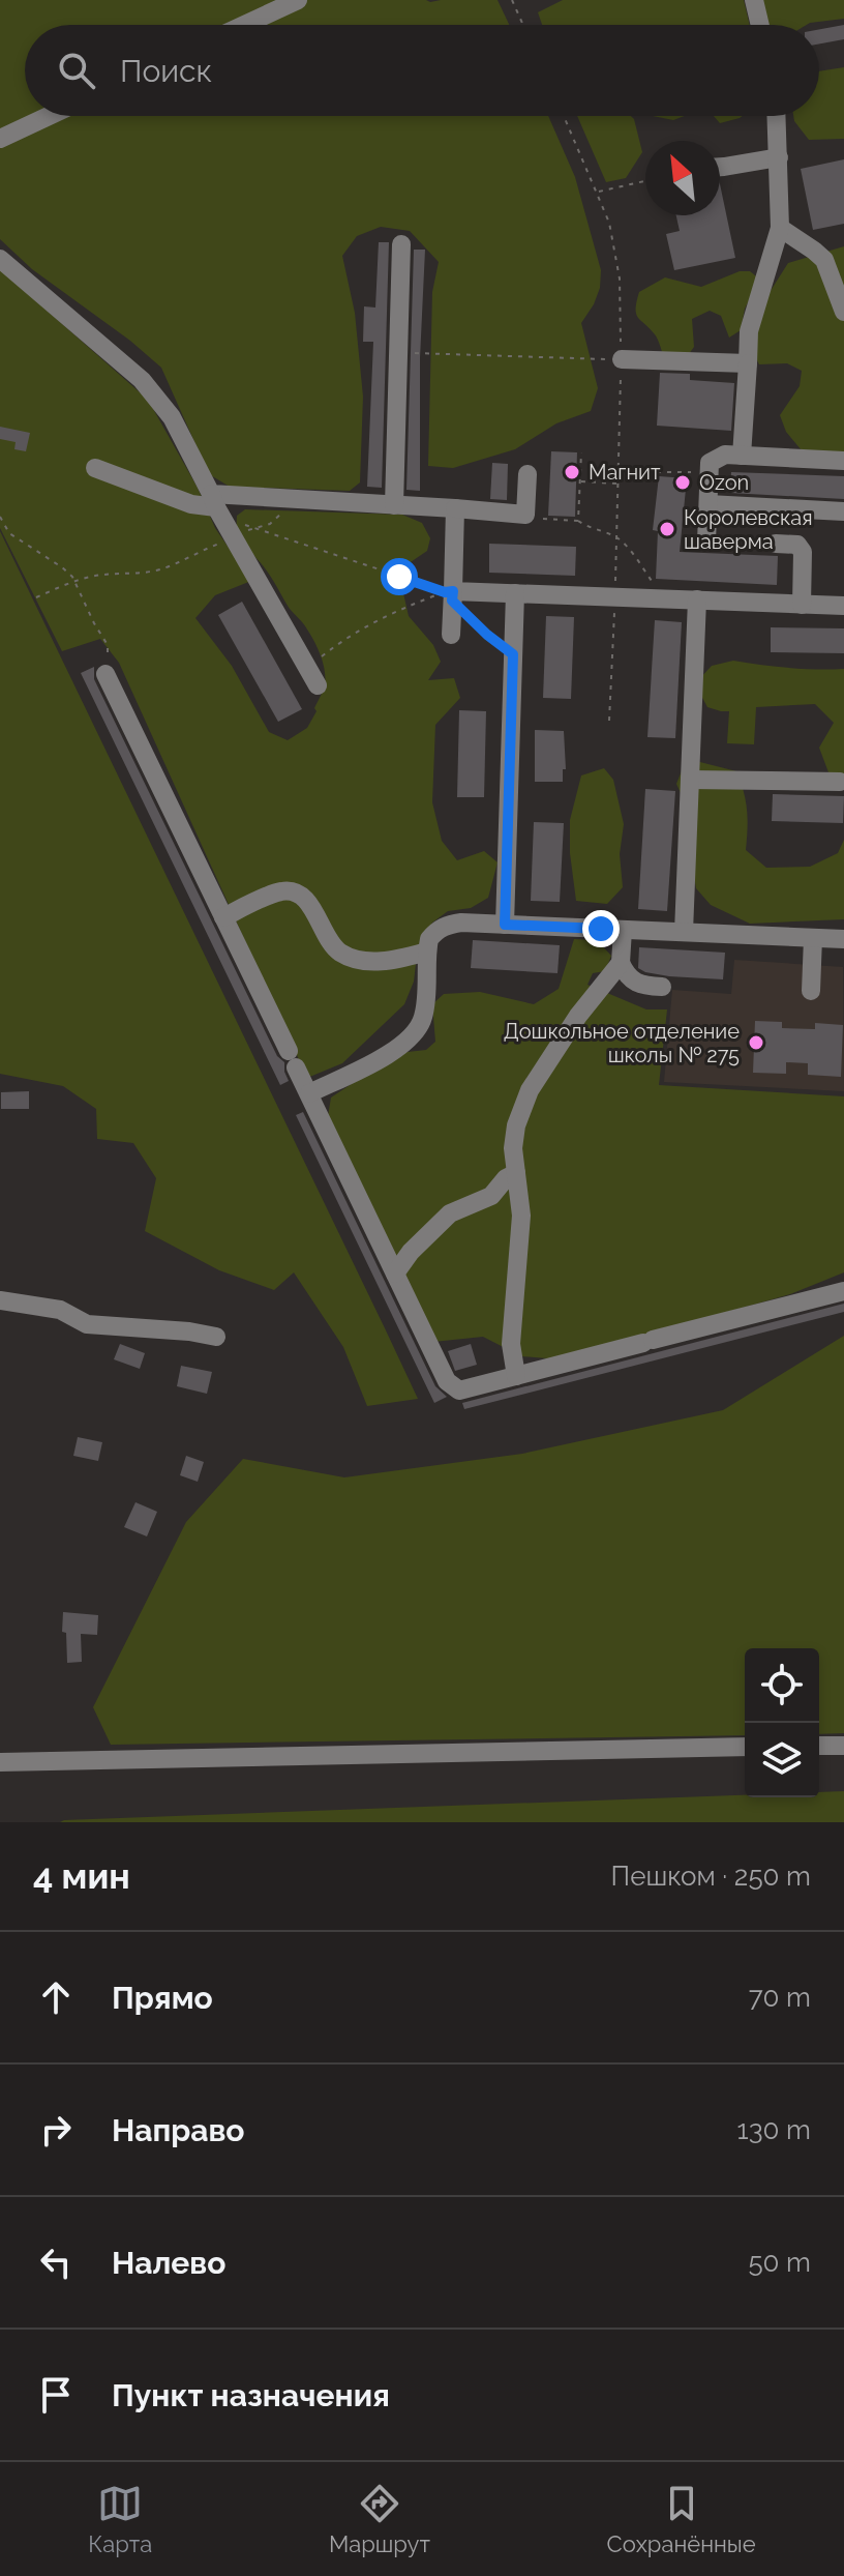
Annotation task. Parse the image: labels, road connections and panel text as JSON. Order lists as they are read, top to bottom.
{
  "places": [
    "Магнит",
    "Ozon",
    "Королевская шаверма",
    "Дошкольное отделение школы № 275"
  ],
  "north": "top left",
  "page": {
    "search": "Поиск",
    "heading": ["4 мин", "Пешком · 250 m"],
    "list": [
      ["Прямо", "70 m"],
      ["Направо", "130 m"],
      ["Налево", "50 m"],
      "Пункт назначения"
    ],
    "nav": ["Карта", "Маршрут", "Сохранённые"]
  }
}
